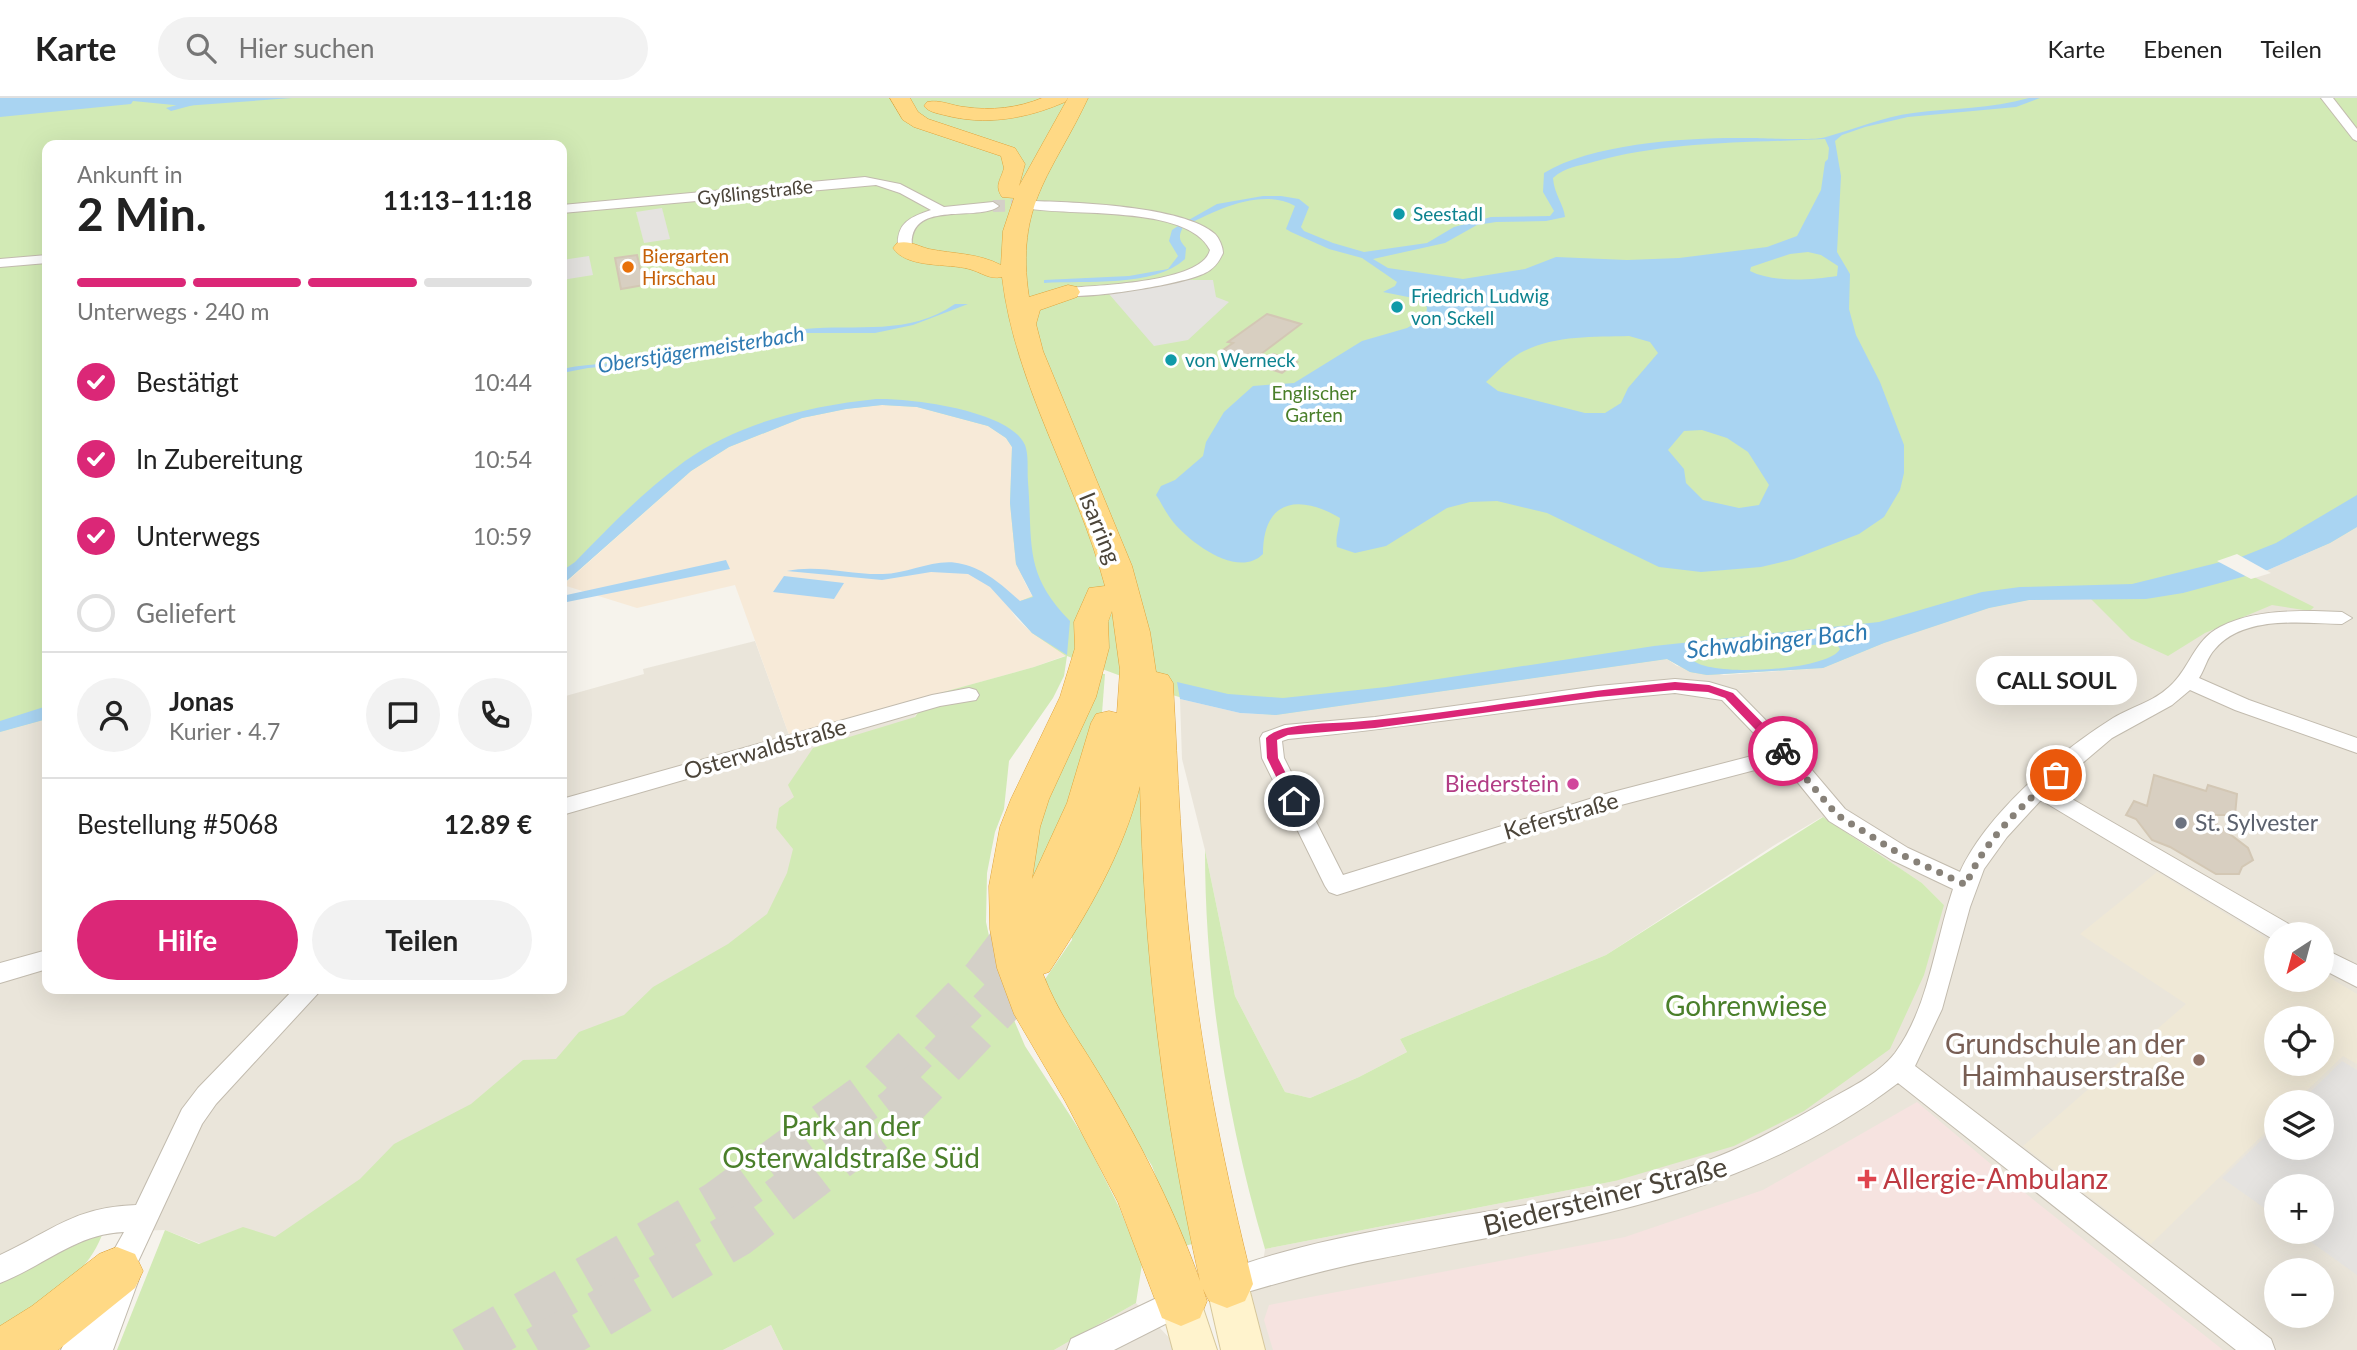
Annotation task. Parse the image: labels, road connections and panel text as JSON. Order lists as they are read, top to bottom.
{
  "streets": {
    "highway": ["Isarring"],
    "street": [
      "Gyßlingstraße",
      "Osterwaldstraße",
      "Keferstraße",
      "Biedersteiner Straße"
    ]
  },
  "water": ["Oberstjägermeisterbach", "Schwabinger Bach"],
  "parks": ["Englischer Garten", "Gohrenwiese", "Park an der Osterwaldstraße Süd"],
  "places": {
    "other": [
      "Seestadl",
      "Biergarten Hirschau",
      "Friedrich Ludwig von Sckell",
      "von Werneck",
      "CALL SOUL",
      "Biederstein",
      "St. Sylvester",
      "Grundschule an der Haimhauserstraße"
    ],
    "health": ["Allergie-Ambulanz"]
  },
  "north": "bottom left",
  "page": {
    "header": "Karte",
    "search": "Hier suchen",
    "nav": ["Karte", "Ebenen", "Teilen"],
    "heading": ["2 Min.", "Ankunft in", "11:13–11:18"],
    "panel": [
      "Jonas",
      "Kurier · 4.7",
      "Bestellung #5068",
      "12.89 €"
    ],
    "bar": "Unterwegs · 240 m",
    "list": [
      ["Bestätigt", "10:44"],
      ["In Zubereitung", "10:54"],
      ["Unterwegs", "10:59"],
      "Geliefert"
    ],
    "bubble": "CALL SOUL",
    "buttons": ["Hilfe", "Teilen"],
    "map_buttons": ["+", "−"]
  }
}
